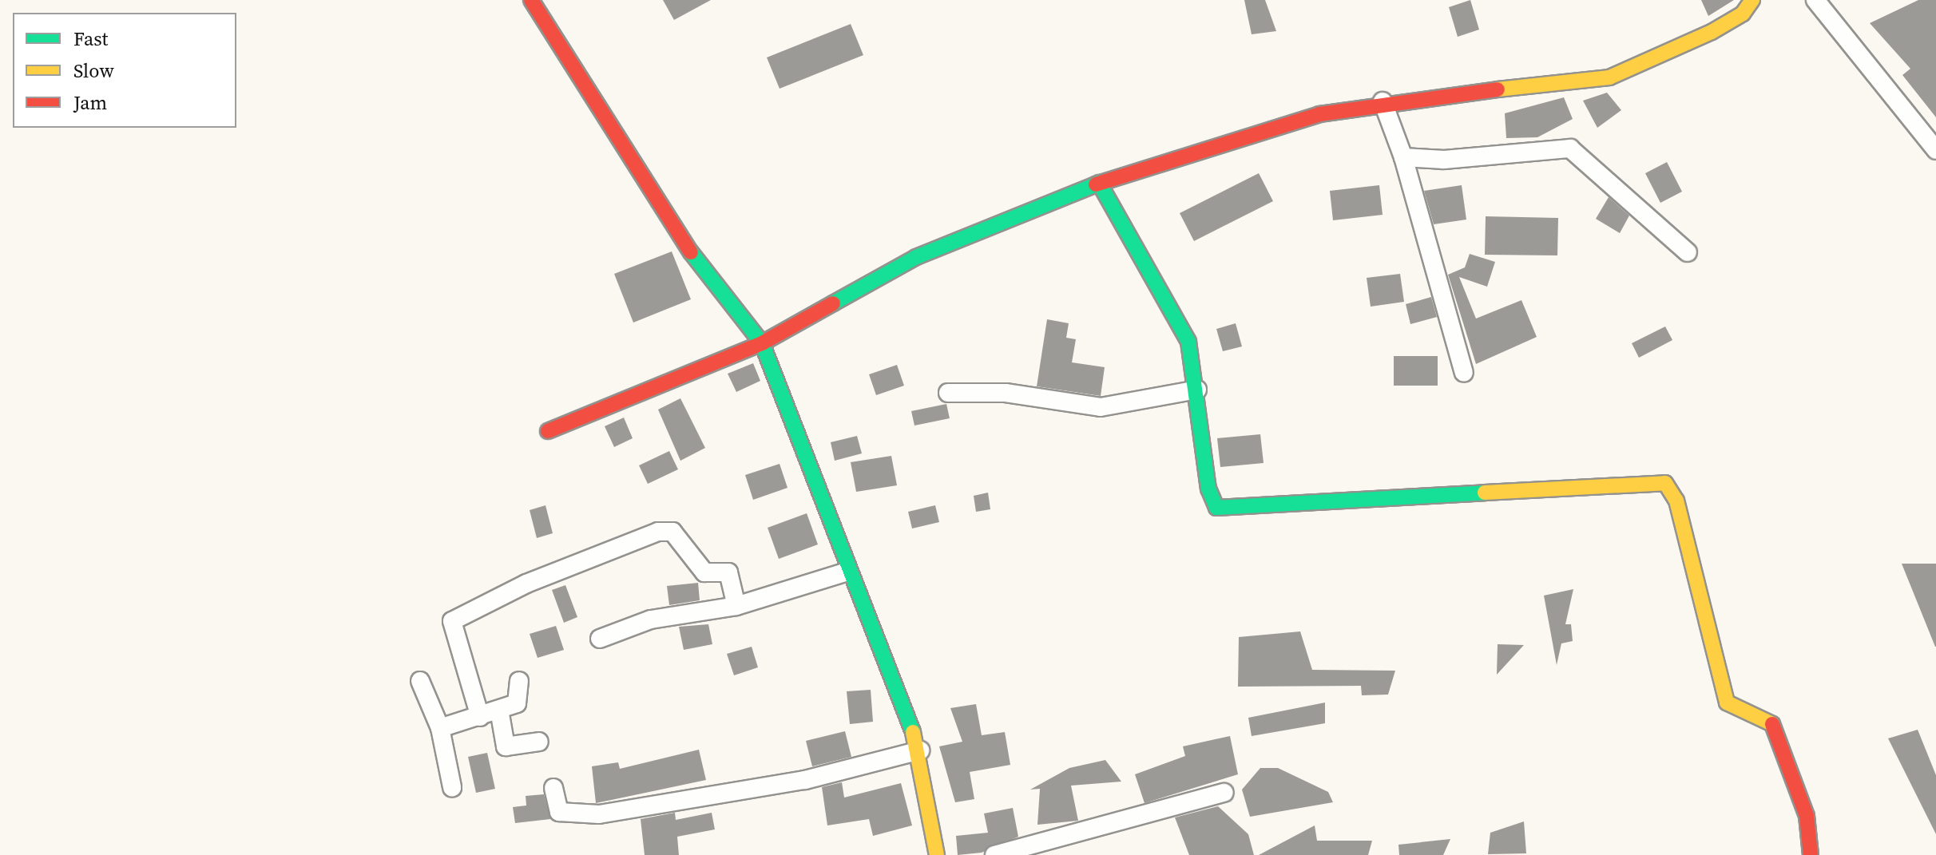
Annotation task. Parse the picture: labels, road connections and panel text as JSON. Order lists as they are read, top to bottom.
{
  "legend": ["Fast", "Slow", "Jam"]
}
